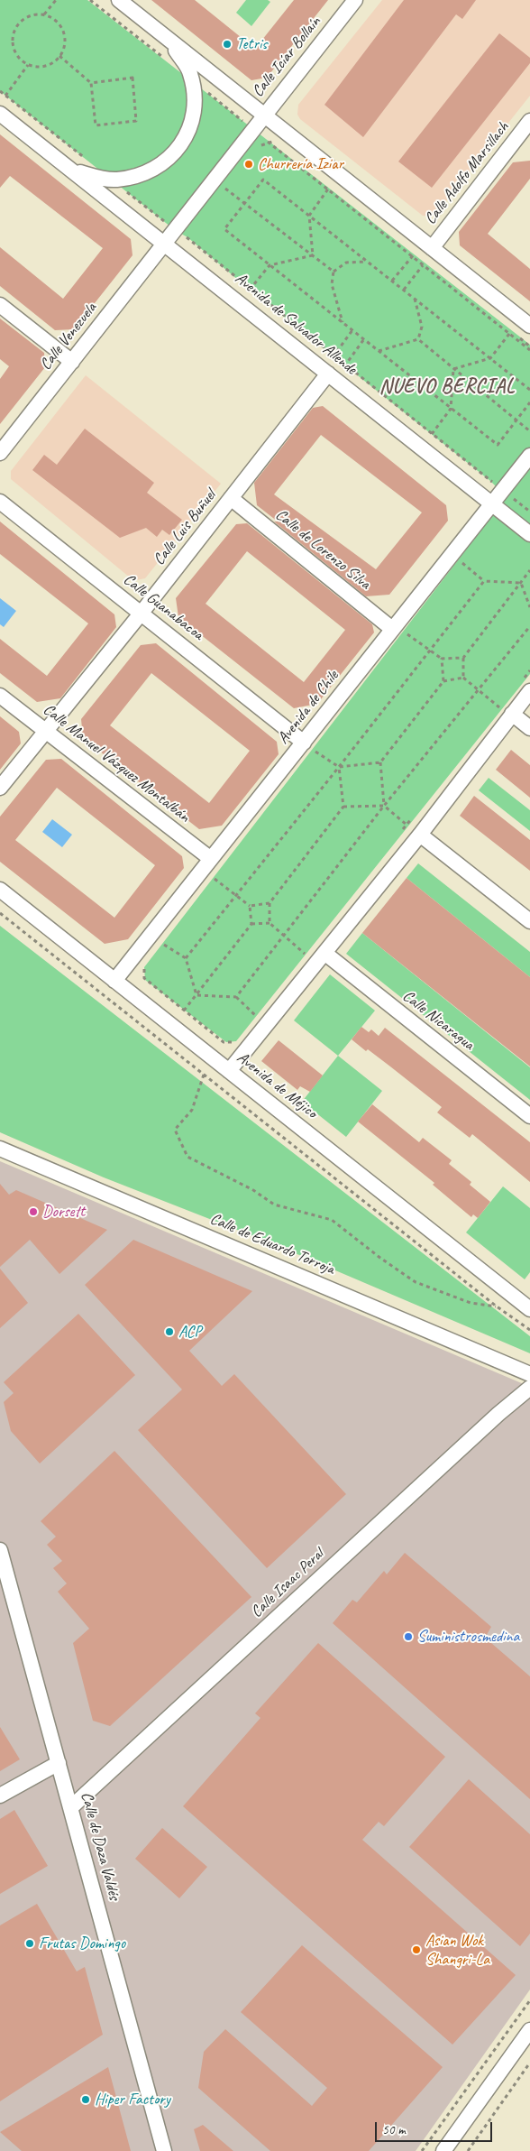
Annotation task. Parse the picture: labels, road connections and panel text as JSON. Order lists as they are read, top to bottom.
{
  "streets": {
    "street": [
      "Calle Icíar Bollaín",
      "Calle Adolfo Marsillach",
      "Avenida de Salvador Allende",
      "Calle Venezuela",
      "Calle Luis Buñuel",
      "Calle de Lorenzo Silva",
      "Calle Guanabacoa",
      "Avenida de Chile",
      "Calle Manuel Vázquez Montalbán",
      "Calle Nicaragua",
      "Avenida de Méjico",
      "Calle de Eduardo Torroja",
      "Calle Isaac Peral",
      "Calle de Daza Valdés"
    ]
  },
  "crossings": [
    ["Calle Icíar Bollaín", "Avenida de Salvador Allende"],
    ["Calle Adolfo Marsillach", "Avenida de Salvador Allende"],
    ["Avenida de Salvador Allende", "Calle Venezuela"],
    ["Avenida de Salvador Allende", "Calle Luis Buñuel"],
    ["Avenida de Salvador Allende", "Avenida de Chile"],
    ["Calle Luis Buñuel", "Calle de Lorenzo Silva"],
    ["Calle Luis Buñuel", "Calle Guanabacoa"],
    ["Calle Luis Buñuel", "Calle Manuel Vázquez Montalbán"],
    ["Calle de Lorenzo Silva", "Avenida de Chile"],
    ["Calle Guanabacoa", "Avenida de Chile"],
    ["Avenida de Chile", "Calle Manuel Vázquez Montalbán"],
    ["Avenida de Chile", "Avenida de Méjico"],
    ["Calle Isaac Peral", "Calle de Daza Valdés"]
  ],
  "districts": ["NUEVO BERCIAL"],
  "places": [
    "Tetris",
    "Churrería Iziar",
    "Dorsett",
    "ACP",
    "Suministrosmedina",
    "Frutas Domingo",
    "Asian Wok Shangri-La",
    "Hiper Factory"
  ],
  "scale_bar": "50 m"
}
